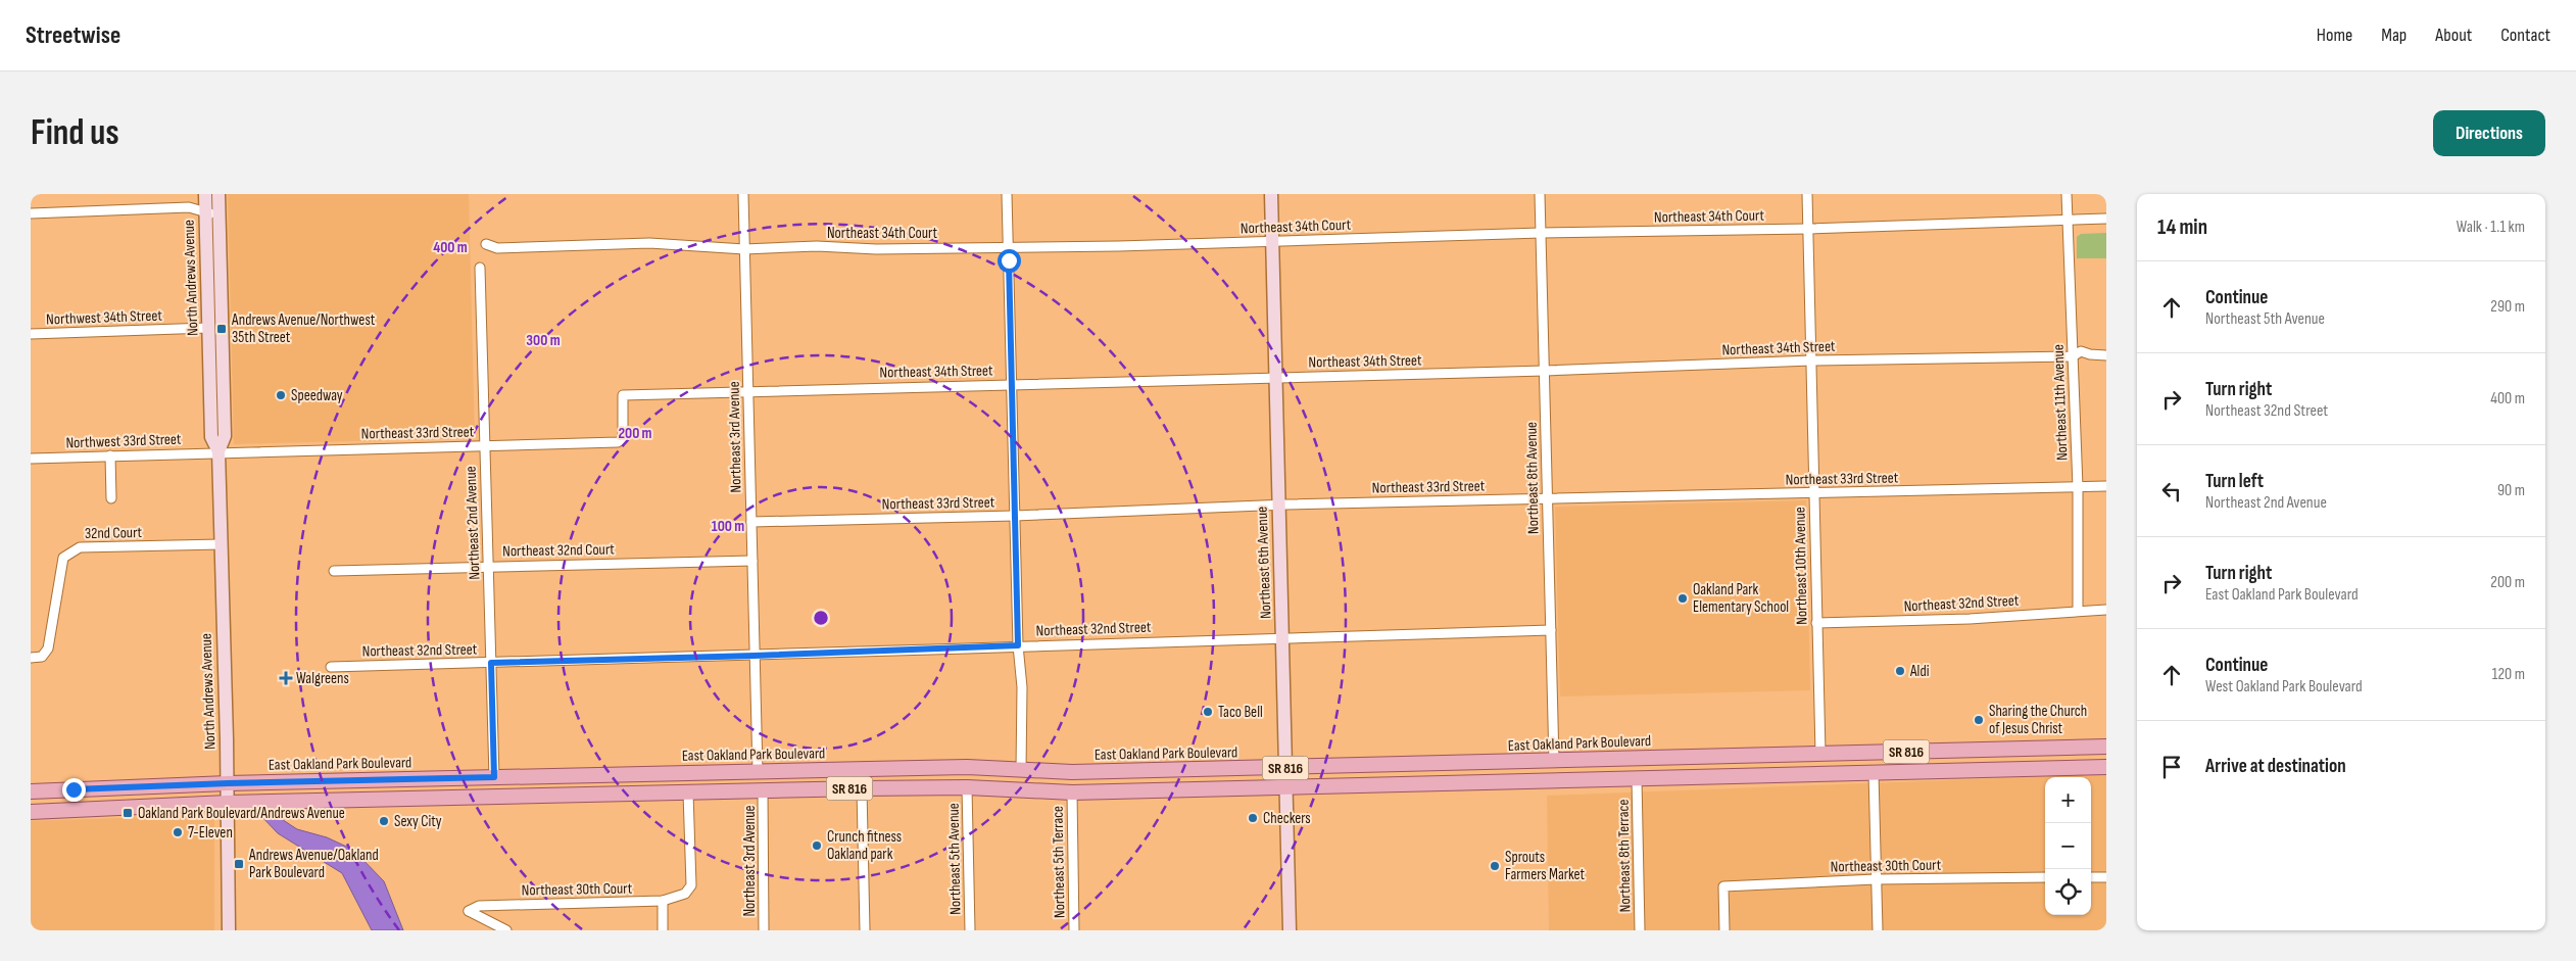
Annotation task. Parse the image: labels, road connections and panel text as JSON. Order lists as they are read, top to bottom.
{
  "streets": {
    "main road": [
      "North Andrews Avenue",
      "Northeast 6th Avenue",
      "East Oakland Park Boulevard",
      "SR 816"
    ],
    "street": [
      "Northeast 34th Court",
      "Northwest 34th Street",
      "Northeast 34th Street",
      "Northeast 11th Avenue",
      "Northeast 33rd Street",
      "Northeast 3rd Avenue",
      "Northwest 33rd Street",
      "Northeast 8th Avenue",
      "Northeast 2nd Avenue",
      "32nd Court",
      "Northeast 32nd Court",
      "Northeast 10th Avenue",
      "Northeast 32nd Street",
      "Northeast 8th Terrace",
      "Northeast 5th Avenue",
      "Northeast 5th Terrace",
      "Northeast 30th Court"
    ]
  },
  "crossings": [
    ["Northeast 34th Court", "Northeast 11th Avenue"],
    ["Northeast 34th Court", "Northeast 3rd Avenue"],
    ["Northeast 34th Court", "Northeast 8th Avenue"],
    ["Northeast 34th Court", "Northeast 6th Avenue"],
    ["Northeast 34th Court", "Northeast 10th Avenue"],
    ["North Andrews Avenue", "Northwest 34th Street"],
    ["North Andrews Avenue", "Northeast 33rd Street"],
    ["North Andrews Avenue", "Northwest 33rd Street"],
    ["North Andrews Avenue", "32nd Court"],
    ["North Andrews Avenue", "East Oakland Park Boulevard"],
    ["North Andrews Avenue", "SR 816"],
    ["Northeast 34th Street", "Northeast 11th Avenue"],
    ["Northeast 34th Street", "Northeast 33rd Street"],
    ["Northeast 34th Street", "Northeast 3rd Avenue"],
    ["Northeast 34th Street", "Northeast 8th Avenue"],
    ["Northeast 34th Street", "Northeast 6th Avenue"],
    ["Northeast 34th Street", "Northeast 10th Avenue"],
    ["Northeast 11th Avenue", "Northeast 33rd Street"],
    ["Northeast 11th Avenue", "Northeast 32nd Street"],
    ["Northeast 33rd Street", "Northeast 3rd Avenue"],
    ["Northeast 33rd Street", "Northwest 33rd Street"],
    ["Northeast 33rd Street", "Northeast 8th Avenue"],
    ["Northeast 33rd Street", "Northeast 2nd Avenue"],
    ["Northeast 33rd Street", "Northeast 6th Avenue"],
    ["Northeast 33rd Street", "Northeast 10th Avenue"],
    ["Northeast 3rd Avenue", "Northeast 32nd Court"],
    ["Northeast 3rd Avenue", "Northeast 32nd Street"],
    ["Northeast 3rd Avenue", "East Oakland Park Boulevard"],
    ["Northeast 3rd Avenue", "SR 816"],
    ["Northeast 8th Avenue", "Northeast 32nd Street"],
    ["Northeast 8th Avenue", "East Oakland Park Boulevard"],
    ["Northeast 2nd Avenue", "Northeast 32nd Court"],
    ["Northeast 2nd Avenue", "Northeast 32nd Street"],
    ["Northeast 2nd Avenue", "East Oakland Park Boulevard"],
    ["Northeast 6th Avenue", "Northeast 32nd Street"],
    ["Northeast 6th Avenue", "East Oakland Park Boulevard"],
    ["Northeast 6th Avenue", "SR 816"],
    ["Northeast 10th Avenue", "Northeast 32nd Street"],
    ["Northeast 10th Avenue", "East Oakland Park Boulevard"],
    ["East Oakland Park Boulevard", "SR 816"],
    ["SR 816", "Northeast 8th Terrace"],
    ["SR 816", "Northeast 5th Avenue"],
    ["SR 816", "Northeast 5th Terrace"],
    ["SR 816", "Northeast 30th Court"]
  ],
  "places": {
    "transit": ["Andrews Avenue/Northwest 35th Street", "Oakland Park Boulevard/Andrews Avenue", "Andrews Avenue/Oakland Park Boulevard"],
    "other": [
      "Speedway",
      "Oakland Park Elementary School",
      "Aldi",
      "Taco Bell",
      "Sharing the Church of Jesus Christ",
      "Checkers",
      "Sexy City",
      "7-Eleven",
      "Crunch fitness Oakland park",
      "Sprouts Farmers Market"
    ],
    "health": ["Walgreens"]
  },
  "page": {
    "header": "Streetwise",
    "nav": [
      "Home",
      "Map",
      "About",
      "Contact"
    ],
    "buttons": "Directions",
    "title": "Find us",
    "heading": ["14 min", "Walk · 1.1 km"],
    "list": [
      ["Continue", "Northeast 5th Avenue", "290 m"],
      ["Turn right", "Northeast 32nd Street", "400 m"],
      ["Turn left", "Northeast 2nd Avenue", "90 m"],
      ["Turn right", "East Oakland Park Boulevard", "200 m"],
      ["Continue", "West Oakland Park Boulevard", "120 m"],
      "Arrive at destination"
    ],
    "map_buttons": ["+", "−"]
  },
  "rings": [
    "400 m",
    "300 m",
    "200 m",
    "100 m"
  ]
}
